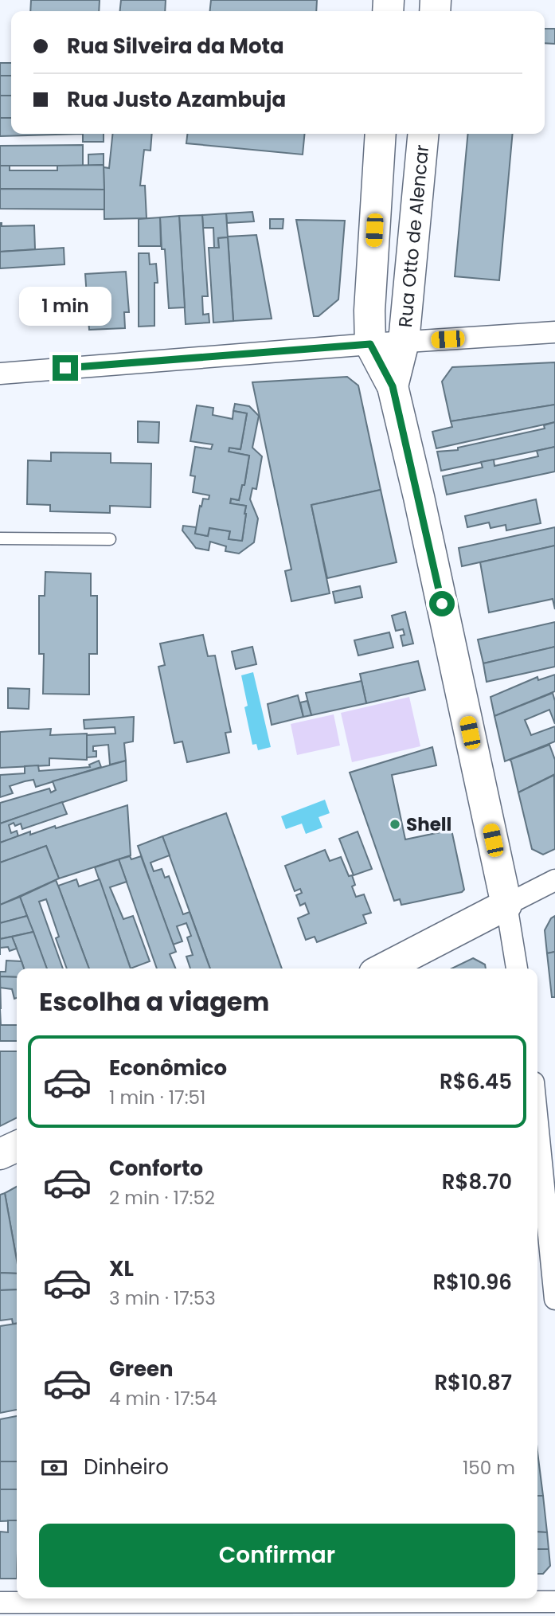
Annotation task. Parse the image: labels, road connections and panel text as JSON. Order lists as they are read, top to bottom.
{
  "streets": {
    "main road": ["Rua Otto de Alencar"]
  },
  "places": ["Shell"],
  "page": {
    "banner": ["Rua Silveira da Mota", "Rua Justo Azambuja"],
    "bubble": "1 min",
    "heading": "Escolha a viagem",
    "list": [
      {
        "name": "Econômico",
        "note": "1 min · 17:51",
        "value": "R$6.45"
      },
      {
        "name": "Conforto",
        "note": "2 min · 17:52",
        "value": "R$8.70"
      },
      {
        "name": "XL",
        "note": "3 min · 17:53",
        "value": "R$10.96"
      },
      {
        "name": "Green",
        "note": "4 min · 17:54",
        "value": "R$10.87"
      }
    ],
    "pay": ["Dinheiro", "150 m"],
    "buttons": "Confirmar"
  }
}
